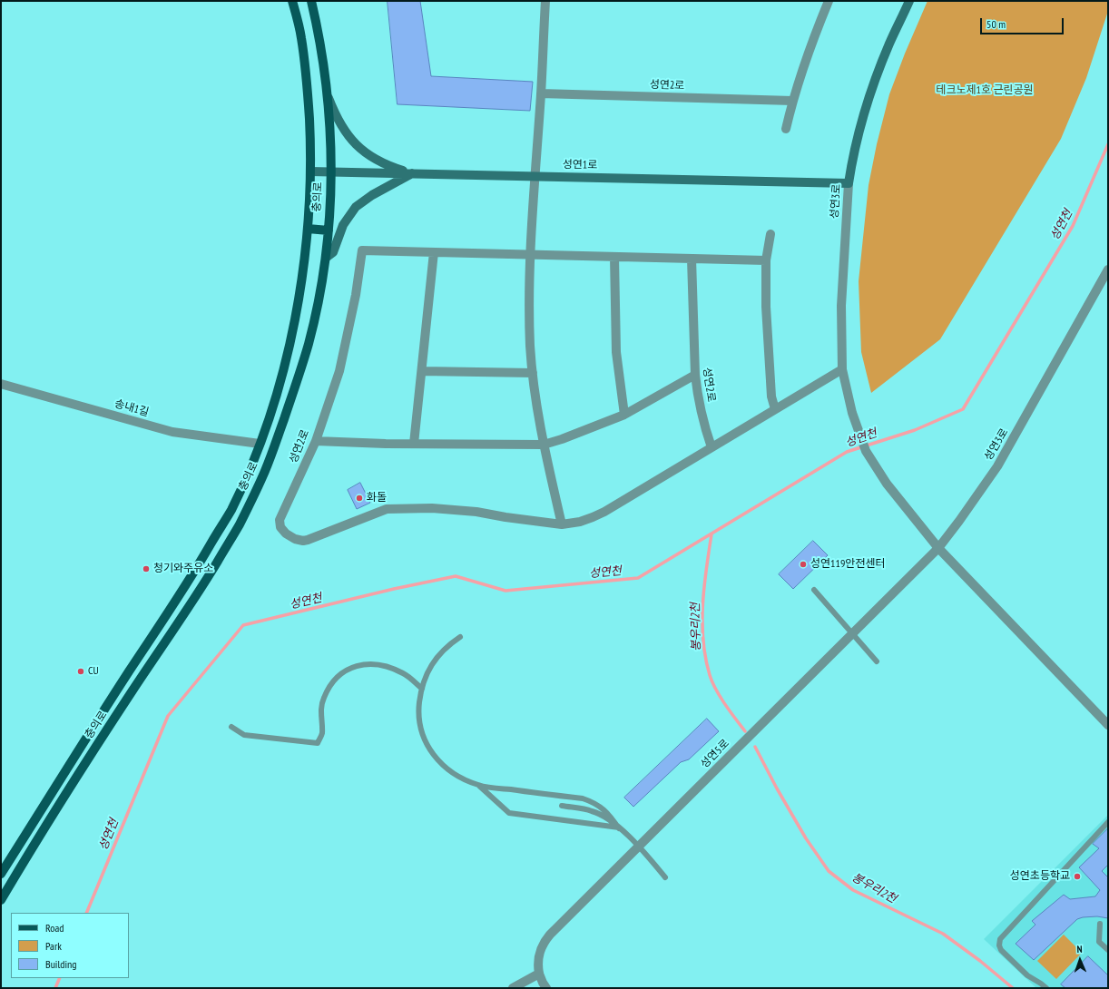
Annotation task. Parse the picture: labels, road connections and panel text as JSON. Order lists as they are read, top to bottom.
{
  "streets": {
    "main road": ["성연1로", "충의로", "성연3로"],
    "street": ["성연2로", "송내1길", "성연5로"]
  },
  "crossings": [
    ["성연2로", "성연3로"],
    ["성연1로", "충의로"],
    ["성연1로", "성연3로"],
    ["충의로", "송내1길"],
    ["성연3로", "성연5로"]
  ],
  "water": ["성연천", "봉우리2천"],
  "parks": ["테크노제1호 근린공원"],
  "places": [
    "화돌",
    "성연119안전센터",
    "청기와주유소",
    "CU",
    "성연초등학교"
  ],
  "legend": ["Road", "Park", "Building"],
  "scale_bar": "50 m",
  "north": "top"
}
